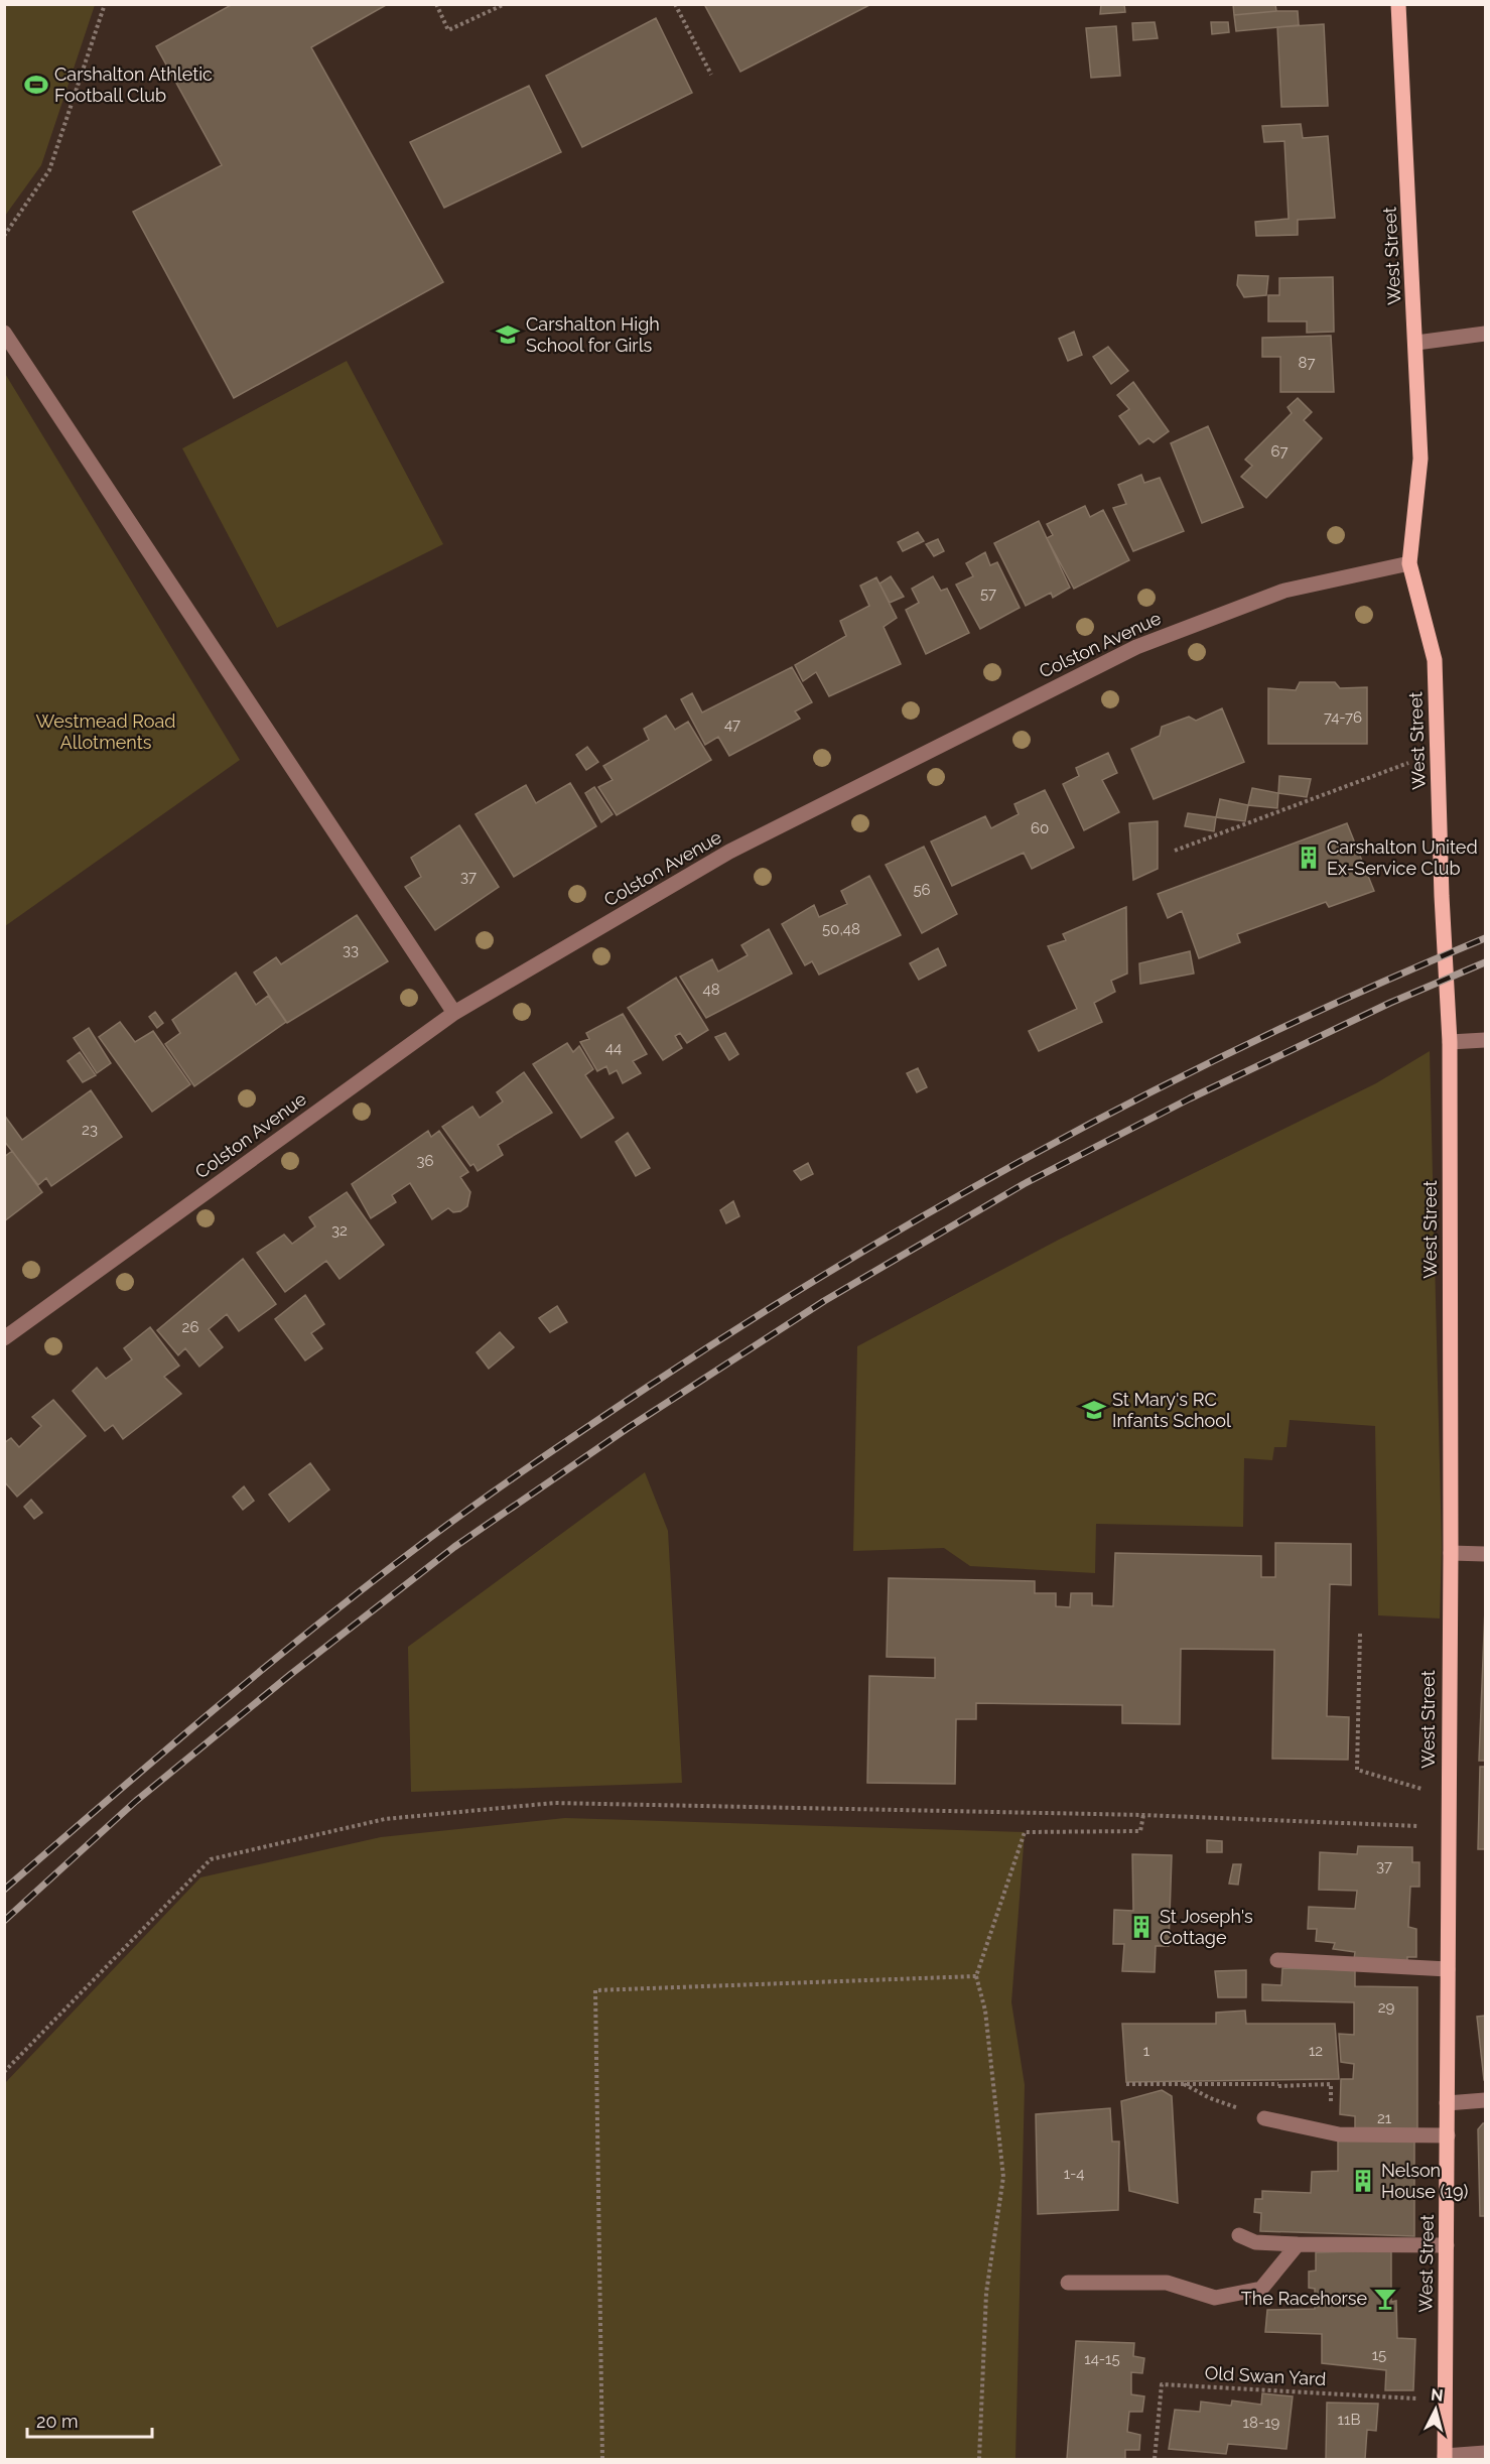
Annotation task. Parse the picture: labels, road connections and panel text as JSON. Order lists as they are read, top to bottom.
{
  "streets": {
    "main road": ["West Street"],
    "street": ["Colston Avenue"],
    "path": ["Old Swan Yard"]
  },
  "crossings": [
    ["West Street", "Colston Avenue"],
    ["West Street", "Old Swan Yard"]
  ],
  "parks": ["Westmead Road Allotments"],
  "places": {
    "sports": ["Carshalton Athletic Football Club"],
    "school or university": ["Carshalton High School for Girls", "St Mary's RC Infants School"],
    "building": ["Carshalton United Ex-Service Club", "St Joseph's Cottage", "Nelson House (19)"],
    "bar": ["The Racehorse"]
  },
  "house_numbers": [
    "87",
    "67",
    "57",
    "74-76",
    "47",
    "60",
    "37",
    "56",
    "50,48",
    "33",
    "48",
    "44",
    "23",
    "36",
    "32",
    "26",
    "37",
    "29",
    "1",
    "12",
    "21",
    "1-4",
    "15",
    "14-15",
    "11B",
    "18-19"
  ],
  "scale_bar": "20 m",
  "north": "top"
}
